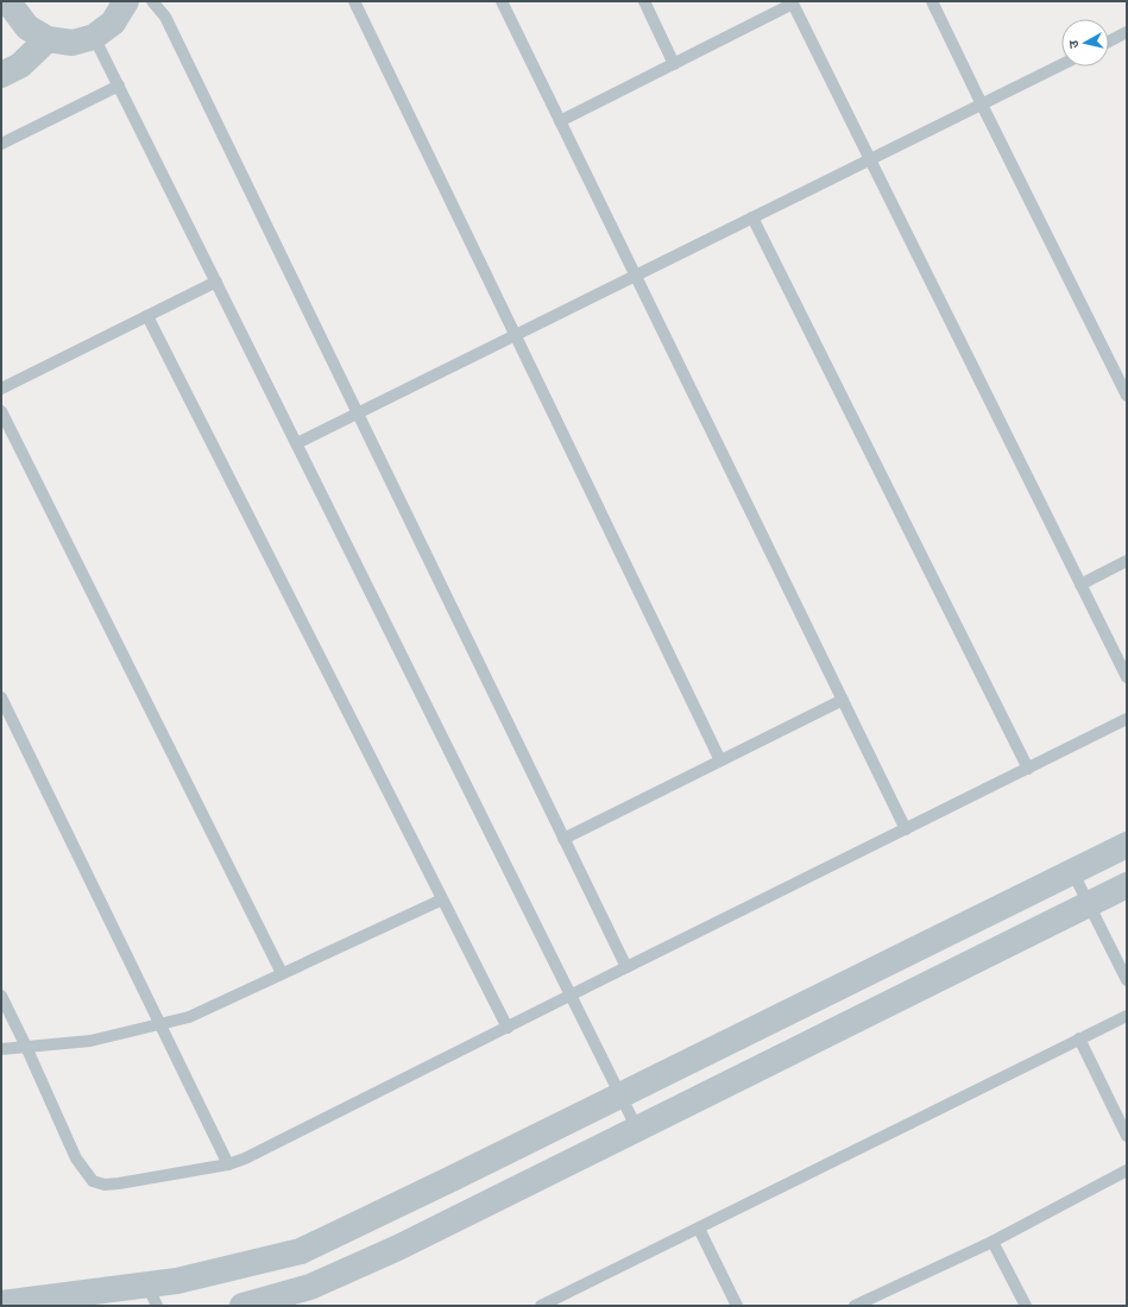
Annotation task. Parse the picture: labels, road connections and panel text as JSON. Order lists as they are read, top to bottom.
{
  "north": "left"
}
